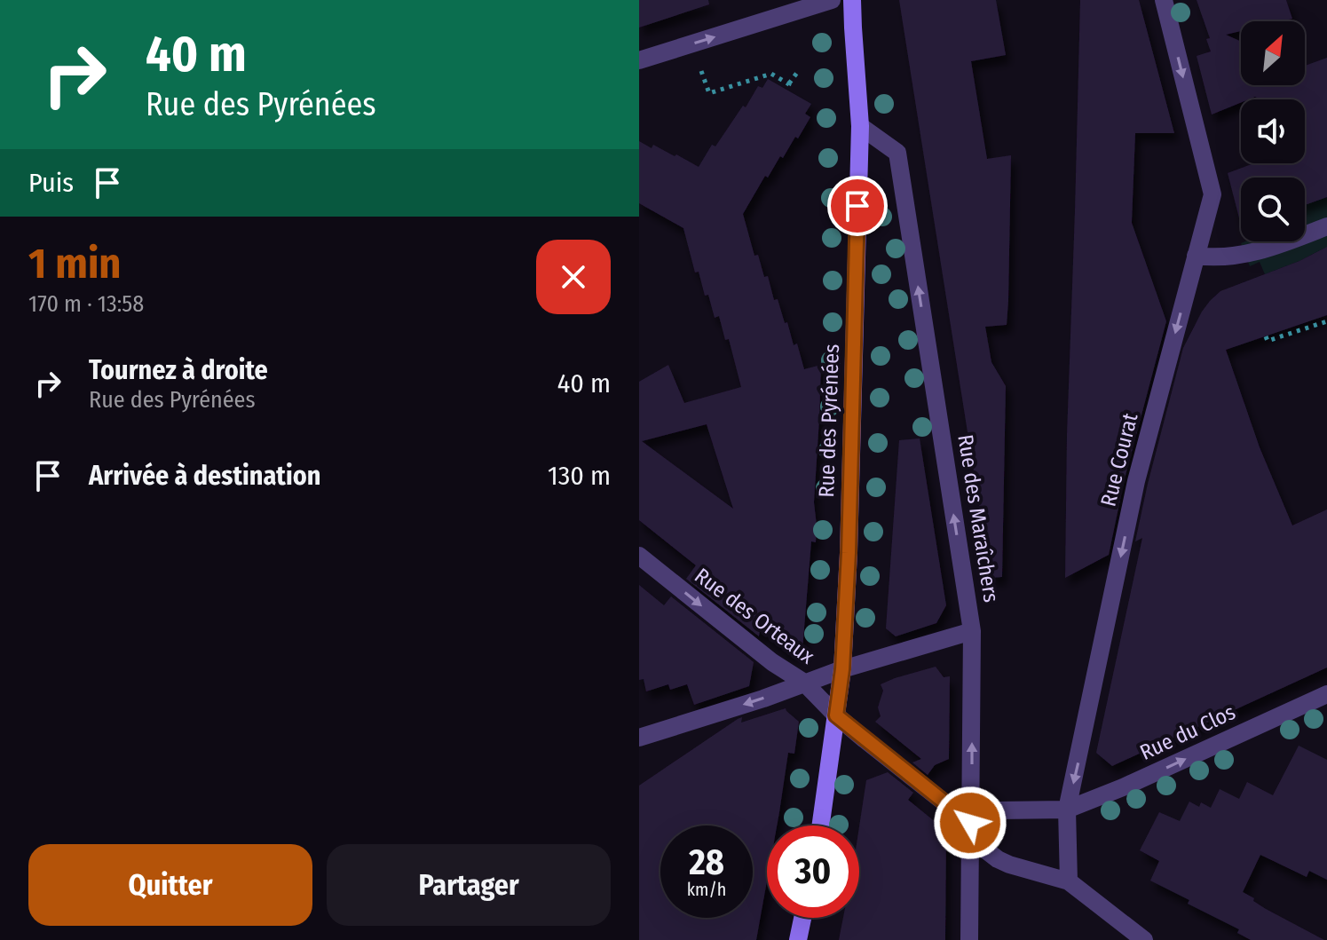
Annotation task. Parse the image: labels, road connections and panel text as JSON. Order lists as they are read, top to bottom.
{
  "streets": {
    "main road": ["Rue des Pyrénées"],
    "street": [
      "Rue Courat",
      "Rue des Maraîchers",
      "Rue des Orteaux",
      "Rue du Clos"
    ]
  },
  "crossings": [
    ["Rue des Pyrénées", "Rue des Maraîchers"],
    ["Rue des Pyrénées", "Rue des Orteaux"],
    ["Rue Courat", "Rue du Clos"],
    ["Rue des Maraîchers", "Rue des Orteaux"]
  ],
  "one_way": ["Rue Courat", "Rue des Maraîchers", "Rue du Clos"],
  "north": "top right",
  "page": {
    "turn": ["40 m", "Rue des Pyrénées"],
    "then": "Puis",
    "heading": ["1 min", "170 m · 13:58"],
    "list": [
      {
        "name": "Tournez à droite",
        "note": "Rue des Pyrénées",
        "value": "40 m"
      },
      {
        "name": "Arrivée à destination",
        "value": "130 m"
      }
    ],
    "speed": "28 km/h",
    "limit": "30",
    "buttons": ["Quitter", "Partager"]
  }
}
